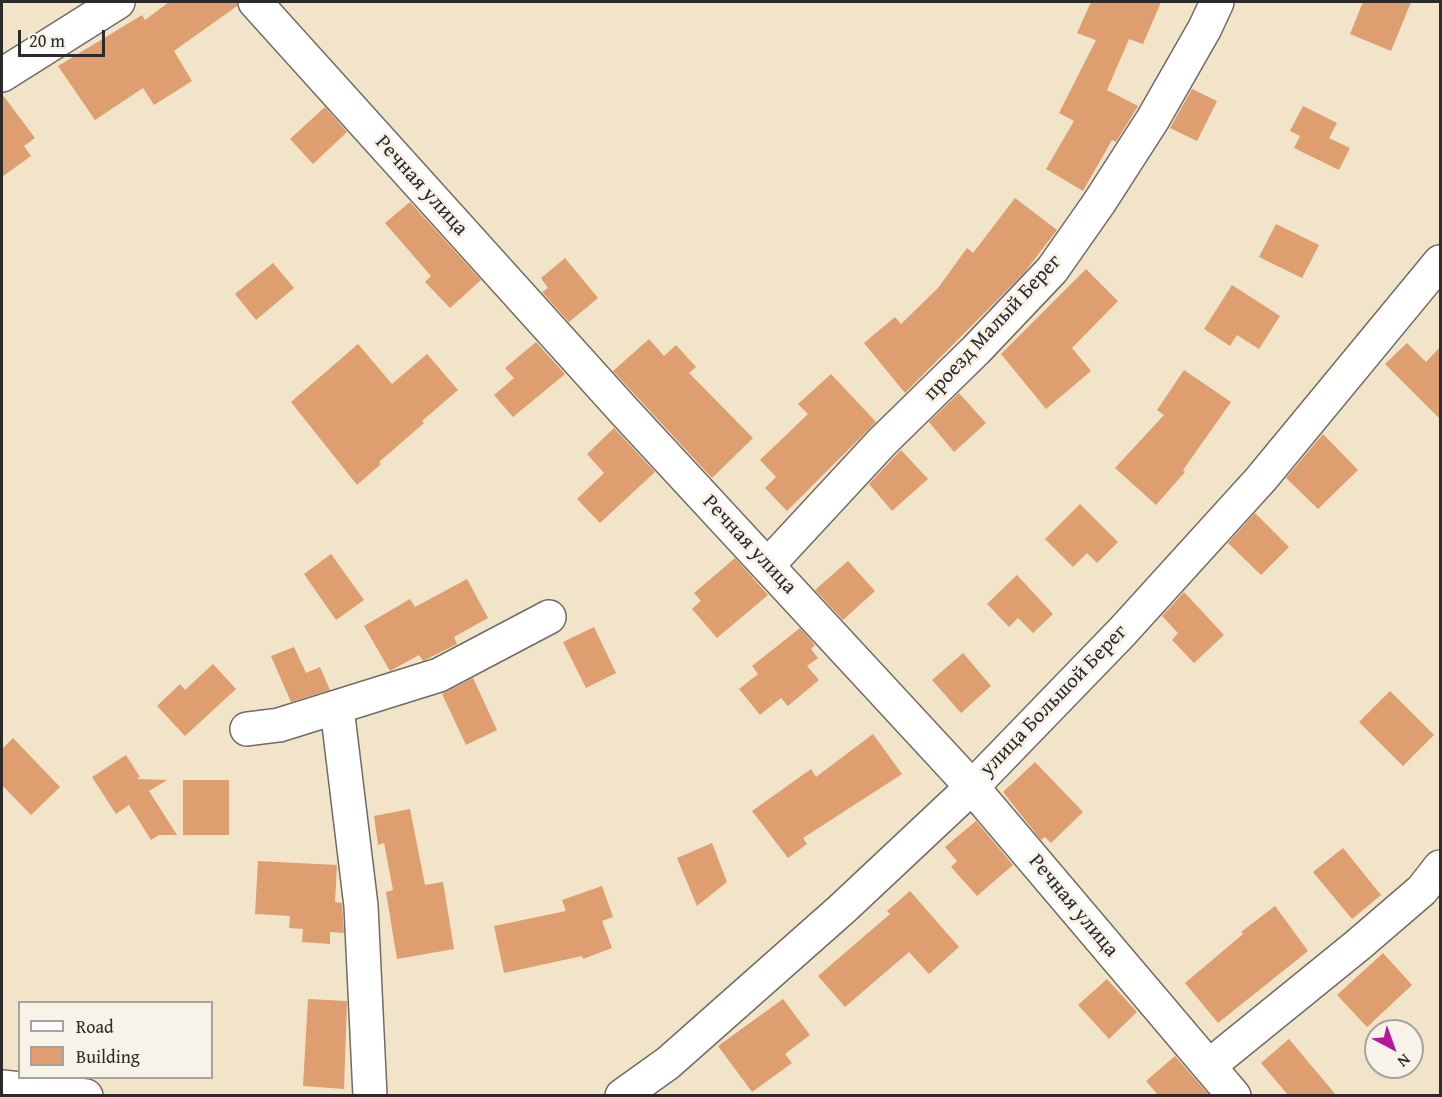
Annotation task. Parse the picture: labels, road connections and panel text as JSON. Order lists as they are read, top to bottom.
{
  "streets": {
    "street": ["Речная улица", "проезд Малый Берег", "улица Большой Берег"]
  },
  "crossings": [
    ["Речная улица", "проезд Малый Берег"],
    ["Речная улица", "улица Большой Берег"]
  ],
  "legend": ["Road", "Building"],
  "scale_bar": "20 m",
  "north": "bottom right"
}
